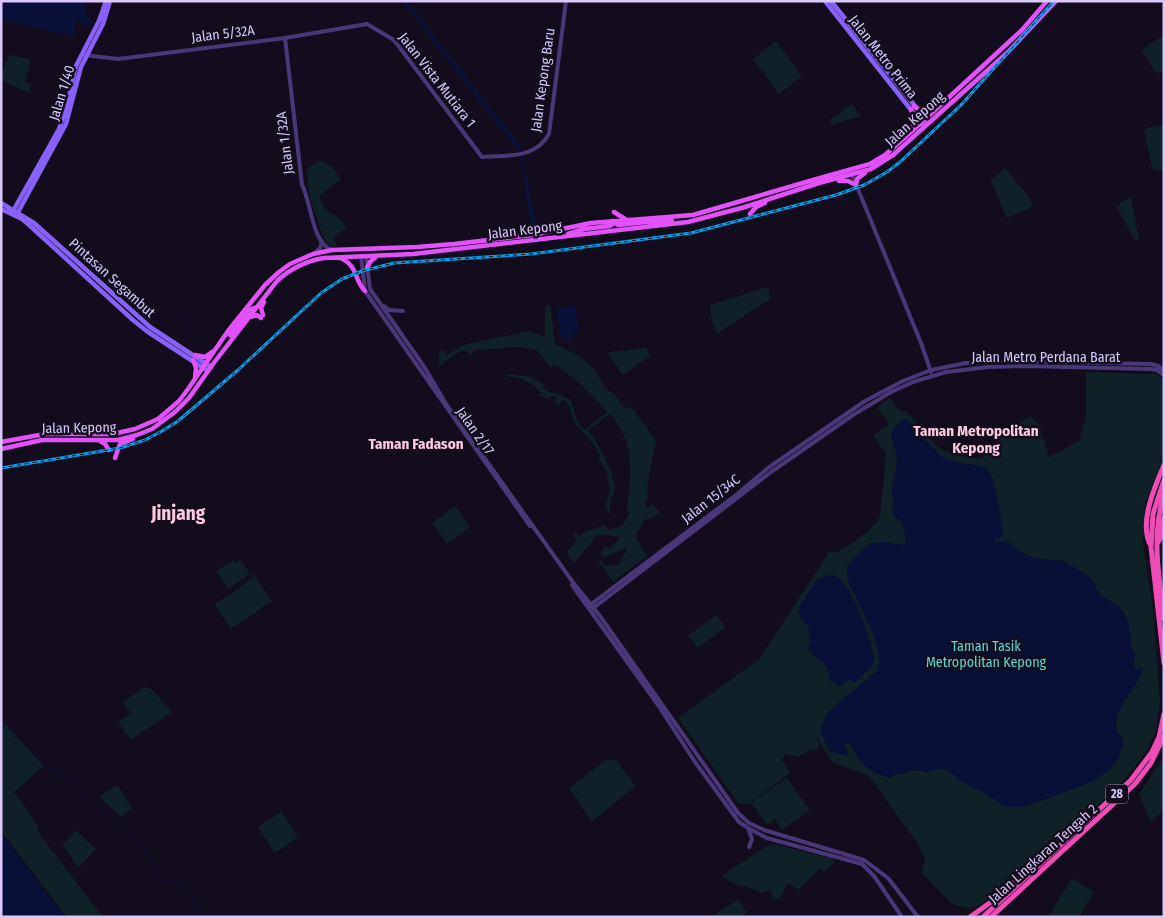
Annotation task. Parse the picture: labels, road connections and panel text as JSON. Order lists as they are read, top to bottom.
{
  "streets": {
    "highway": ["28", "Jalan Lingkaran Tengah 2"],
    "main road": [
      "Jalan Metro Prima",
      "Jalan 1/40",
      "Jalan Kepong",
      "Pintasan Segambut"
    ],
    "street": [
      "Jalan 5/32A",
      "Jalan Vista Mutiara 1",
      "Jalan Kepong Baru",
      "Jalan 1/32A",
      "Jalan Metro Perdana Barat",
      "Jalan 2/17",
      "Jalan 15/34C"
    ]
  },
  "crossings": [
    ["Jalan 5/32A", "Jalan Vista Mutiara 1"],
    ["Jalan 5/32A", "Jalan 1/40"],
    ["Jalan 5/32A", "Jalan 1/32A"],
    ["Jalan Metro Prima", "Jalan Kepong"],
    ["Jalan Vista Mutiara 1", "Jalan Kepong Baru"],
    ["Jalan 1/40", "Pintasan Segambut"],
    ["Jalan Kepong", "Pintasan Segambut"],
    ["Jalan Kepong", "Jalan 2/17"],
    ["Jalan Metro Perdana Barat", "Jalan 15/34C"],
    ["Jalan 2/17", "Jalan 15/34C"]
  ],
  "districts": ["Taman Metropolitan Kepong", "Taman Fadason", "Jinjang"],
  "parks": ["Taman Tasik Metropolitan Kepong"]
}
